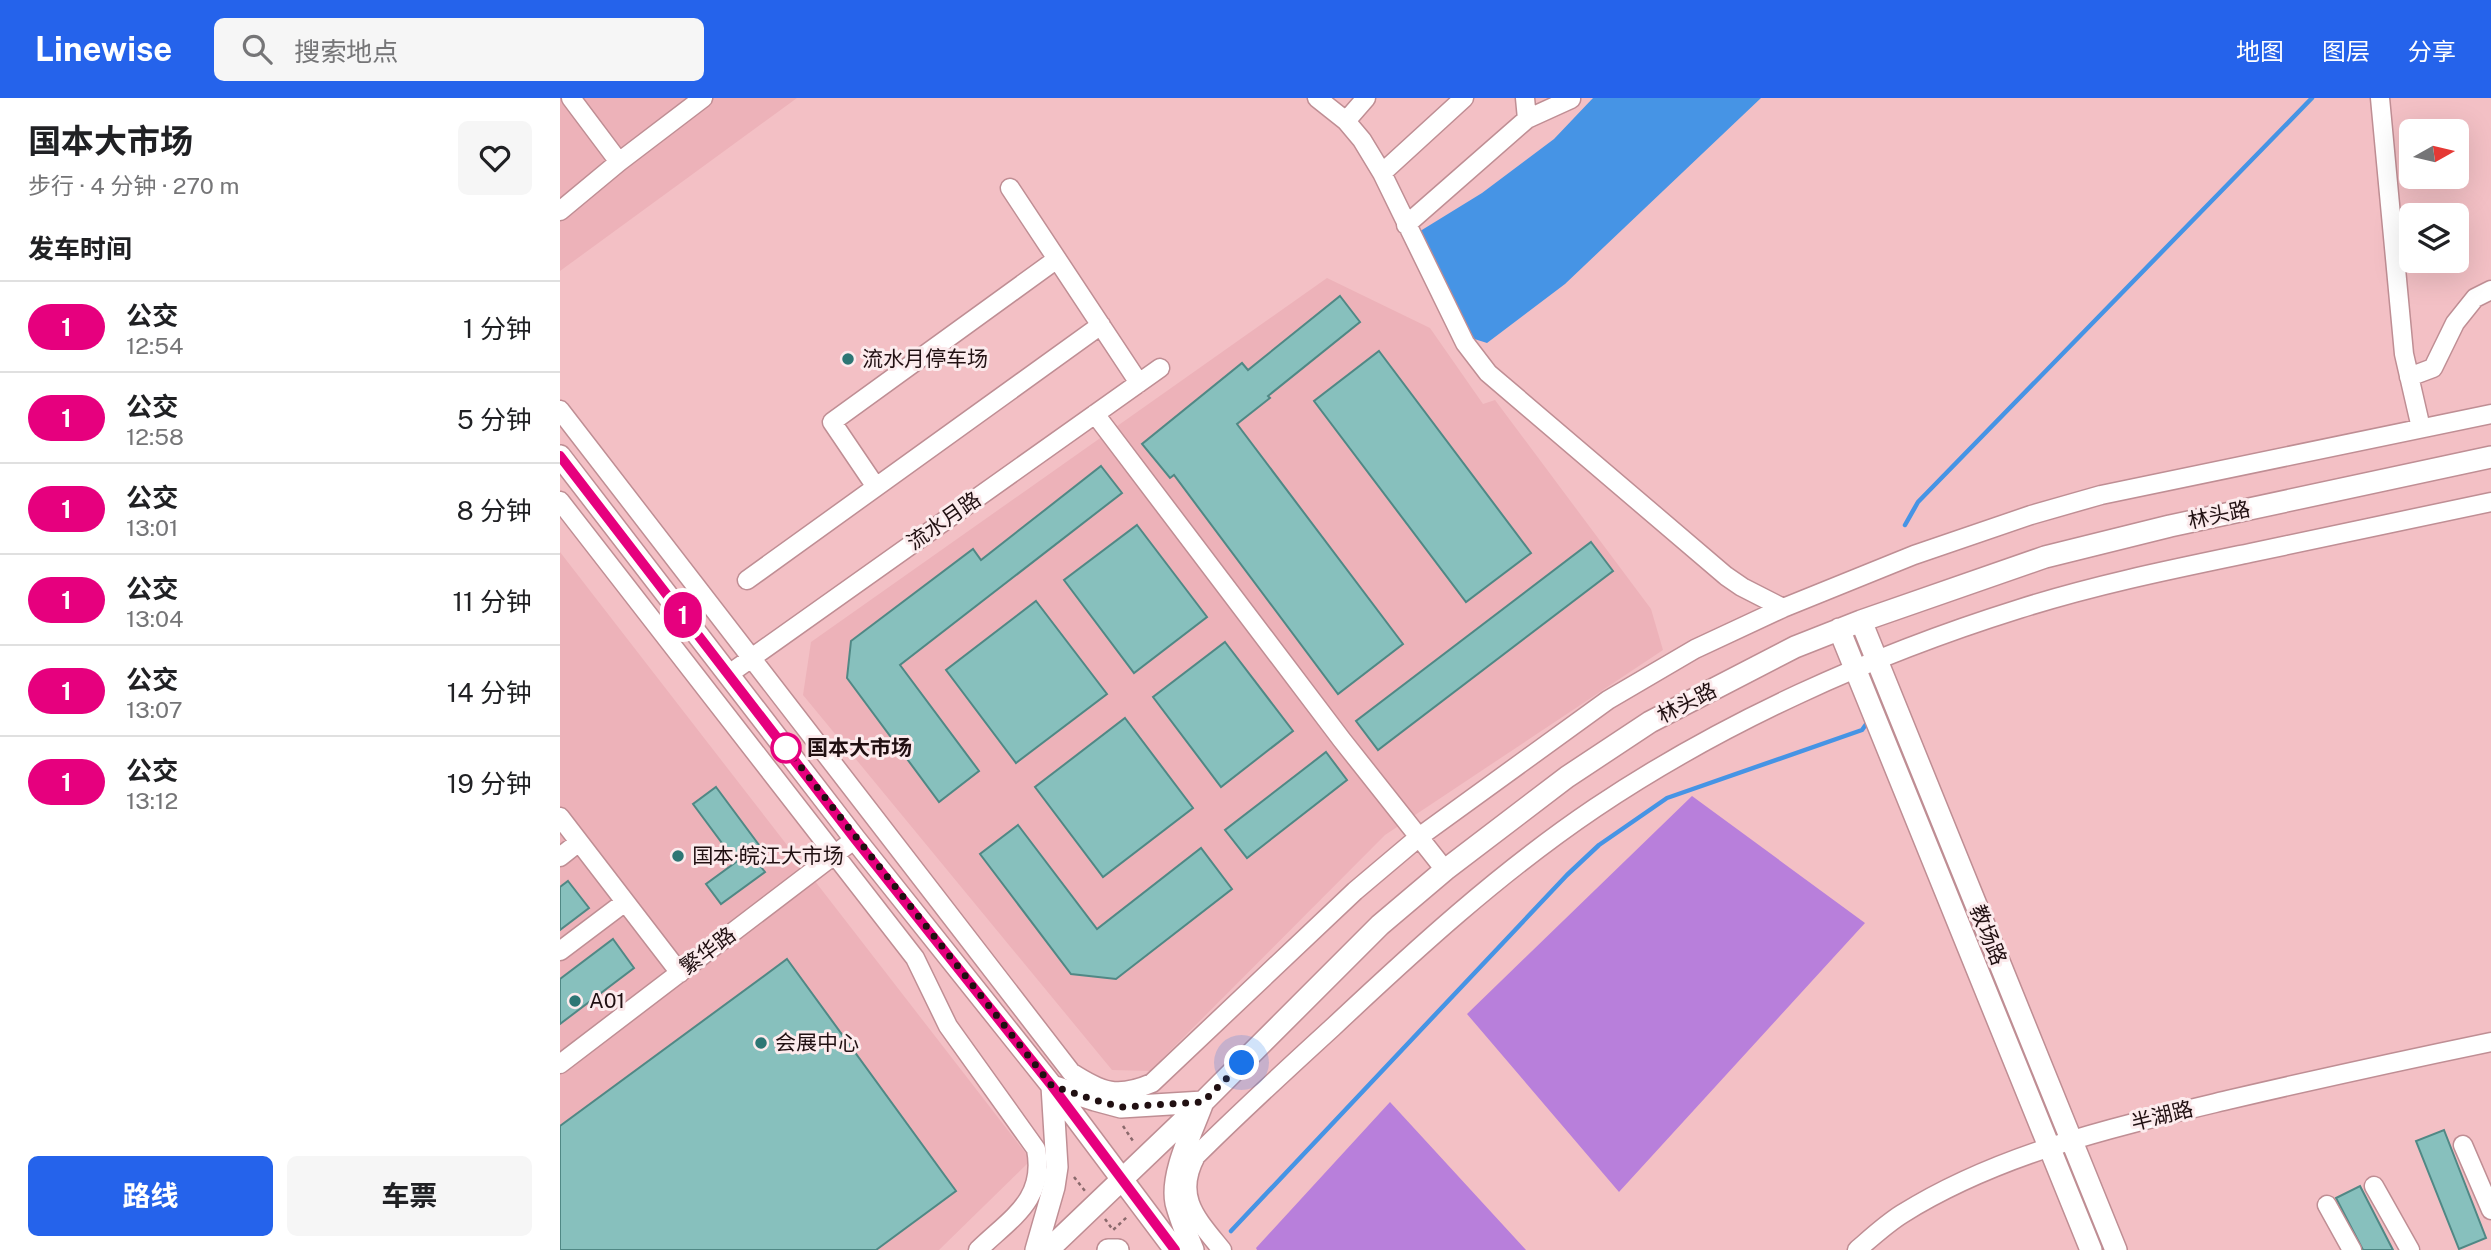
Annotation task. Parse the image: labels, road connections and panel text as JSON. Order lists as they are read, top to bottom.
{
  "streets": {
    "main road": ["林头路", "教场路"],
    "street": ["流水月路", "繁华路", "半湖路"]
  },
  "crossings": [
    ["林头路", "教场路"],
    ["教场路", "半湖路"]
  ],
  "places": [
    "流水月停车场",
    "国本大市场",
    "国本·皖江大市场",
    "A01",
    "会展中心"
  ],
  "lines": ["bus line 1"],
  "north": "right",
  "page": {
    "header": "Linewise",
    "search": "搜索地点",
    "nav": ["地图", "图层", "分享"],
    "heading": [
      ["国本大市场", "步行 · 4 分钟 · 270 m"],
      "发车时间"
    ],
    "on_map": "1",
    "list": [
      {
        "mark": "1",
        "name": "公交",
        "note": "12:54",
        "value": "1 分钟"
      },
      {
        "mark": "1",
        "name": "公交",
        "note": "12:58",
        "value": "5 分钟"
      },
      {
        "mark": "1",
        "name": "公交",
        "note": "13:01",
        "value": "8 分钟"
      },
      {
        "mark": "1",
        "name": "公交",
        "note": "13:04",
        "value": "11 分钟"
      },
      {
        "mark": "1",
        "name": "公交",
        "note": "13:07",
        "value": "14 分钟"
      },
      {
        "mark": "1",
        "name": "公交",
        "note": "13:12",
        "value": "19 分钟"
      }
    ],
    "buttons": ["路线", "车票"]
  }
}
